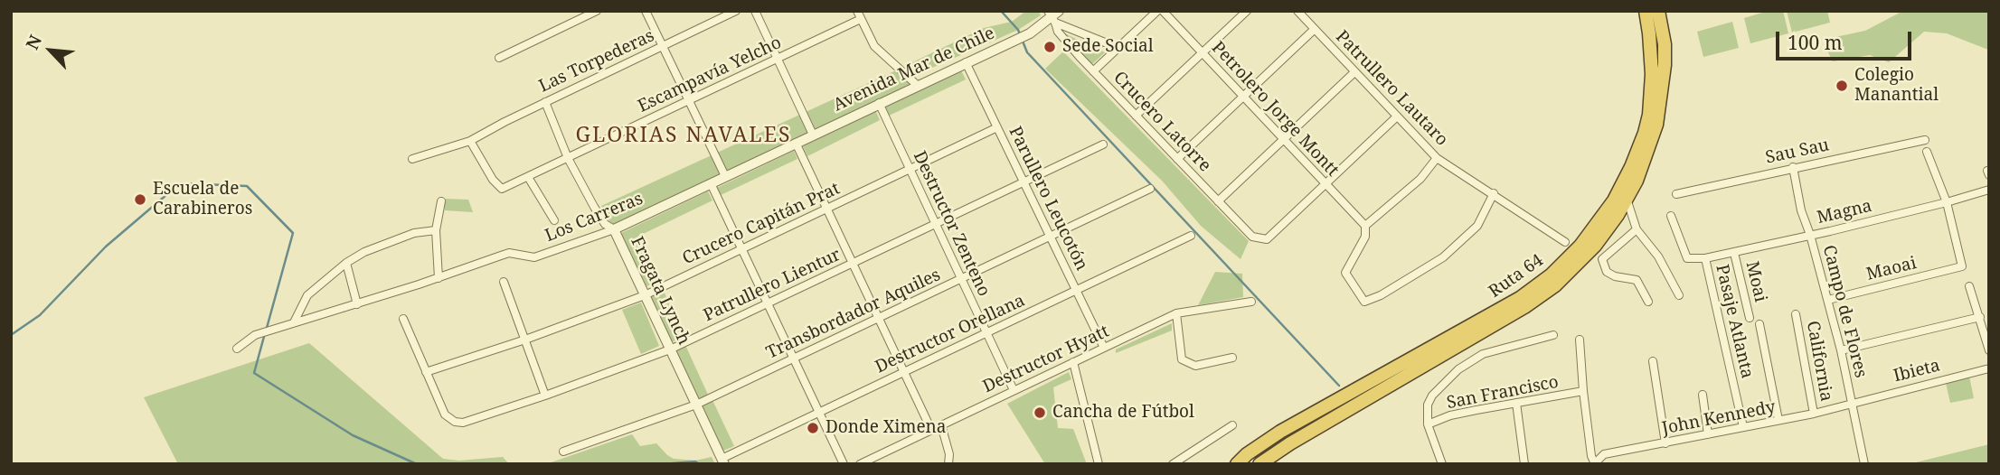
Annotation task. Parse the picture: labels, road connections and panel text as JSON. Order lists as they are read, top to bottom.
{
  "streets": {
    "highway": ["Ruta 64"],
    "street": [
      "Las Torpederas",
      "Avenida Mar de Chile",
      "Escampavía Yelcho",
      "Patrullero Lautaro",
      "Petrolero Jorge Montt",
      "Crucero Latorre",
      "Sau Sau",
      "Parullero Leucotón",
      "Magna",
      "Los Carreras",
      "Crucero Capitán Prat",
      "Destructor Zenteno",
      "Maoai",
      "Moai",
      "Patrullero Lientur",
      "Fragata Lynch",
      "Campo de Flores",
      "Transbordador Aquiles",
      "Pasaje Atlanta",
      "Destructor Orellana",
      "Destructor Hyatt",
      "California",
      "Ibieta",
      "San Francisco",
      "John Kennedy"
    ]
  },
  "crossings": [
    ["Las Torpederas", "Escampavía Yelcho"],
    ["Las Torpederas", "Fragata Lynch"],
    ["Avenida Mar de Chile", "Crucero Latorre"],
    ["Avenida Mar de Chile", "Parullero Leucotón"],
    ["Avenida Mar de Chile", "Los Carreras"],
    ["Avenida Mar de Chile", "Destructor Zenteno"],
    ["Escampavía Yelcho", "Fragata Lynch"],
    ["Petrolero Jorge Montt", "Crucero Latorre"],
    ["Sau Sau", "Campo de Flores"],
    ["Parullero Leucotón", "Crucero Capitán Prat"],
    ["Parullero Leucotón", "Patrullero Lientur"],
    ["Parullero Leucotón", "Transbordador Aquiles"],
    ["Parullero Leucotón", "Destructor Orellana"],
    ["Parullero Leucotón", "Destructor Hyatt"],
    ["Magna", "Maoai"],
    ["Magna", "Moai"],
    ["Magna", "Campo de Flores"],
    ["Magna", "Pasaje Atlanta"],
    ["Los Carreras", "Fragata Lynch"],
    ["Crucero Capitán Prat", "Destructor Zenteno"],
    ["Crucero Capitán Prat", "Patrullero Lientur"],
    ["Crucero Capitán Prat", "Fragata Lynch"],
    ["Destructor Zenteno", "Patrullero Lientur"],
    ["Destructor Zenteno", "Transbordador Aquiles"],
    ["Destructor Zenteno", "Destructor Orellana"],
    ["Destructor Zenteno", "Destructor Hyatt"],
    ["Maoai", "Campo de Flores"],
    ["Patrullero Lientur", "Fragata Lynch"],
    ["Fragata Lynch", "Transbordador Aquiles"],
    ["Fragata Lynch", "Destructor Orellana"],
    ["Campo de Flores", "Ibieta"],
    ["Campo de Flores", "John Kennedy"],
    ["Pasaje Atlanta", "John Kennedy"],
    ["California", "John Kennedy"],
    ["Ibieta", "John Kennedy"]
  ],
  "districts": ["GLORIAS NAVALES"],
  "places": [
    "Sede Social",
    "Colegio Manantial",
    "Escuela de Carabineros",
    "Cancha de Fútbol",
    "Donde Ximena"
  ],
  "scale_bar": "100 m",
  "north": "top left"
}
